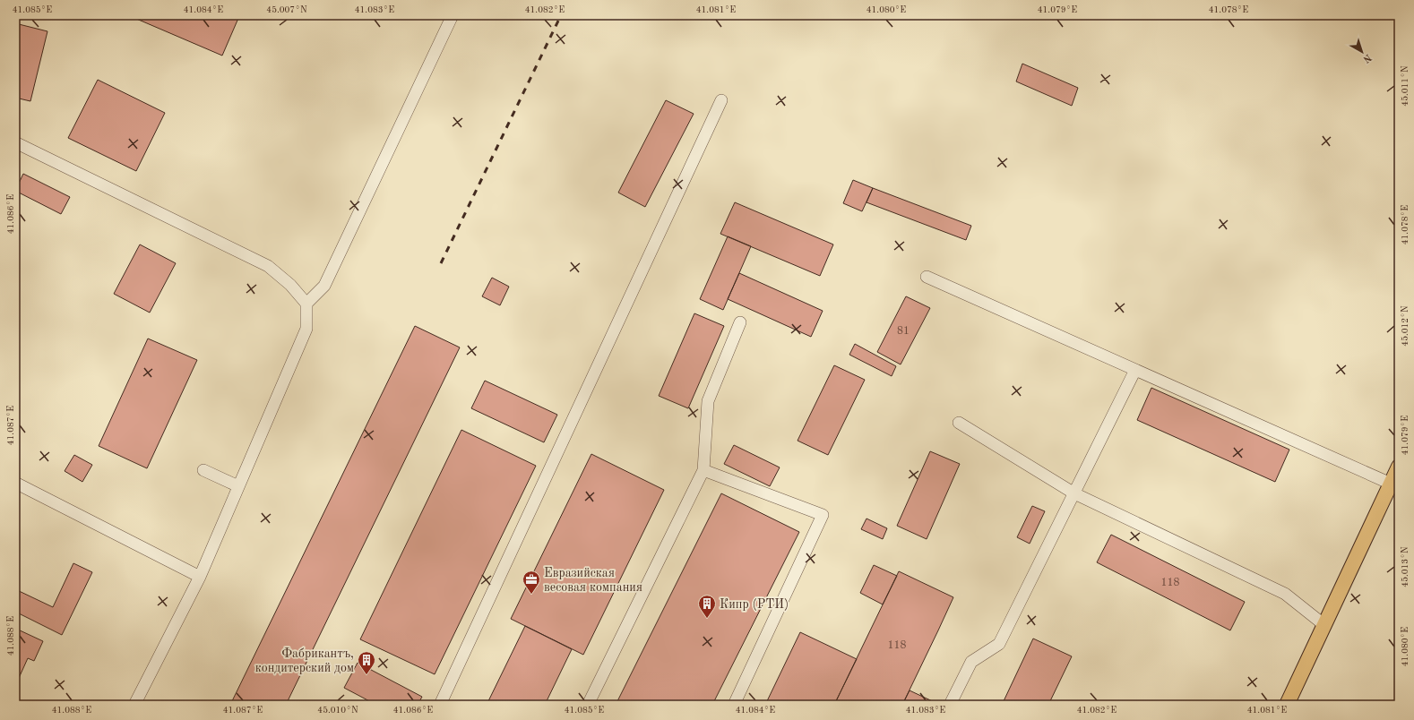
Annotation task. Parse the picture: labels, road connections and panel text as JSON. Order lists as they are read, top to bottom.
{
  "places": {
    "office": ["Евразийская весовая компания"],
    "building": ["Кипр (РТИ)", "Фабрикантъ, кондитерский дом"]
  },
  "house_numbers": ["81", "118", "118"],
  "north": "bottom right",
  "coordinates": [
    "41.085°E",
    "41.084°E",
    "45.007°N",
    "41.083°E",
    "41.082°E",
    "41.081°E",
    "41.080°E",
    "41.079°E",
    "41.078°E",
    "45.011°N",
    "41.086°E",
    "45.012°N",
    "41.087°E",
    "45.013°N",
    "41.088°E",
    "45.010°N"
  ]
}
